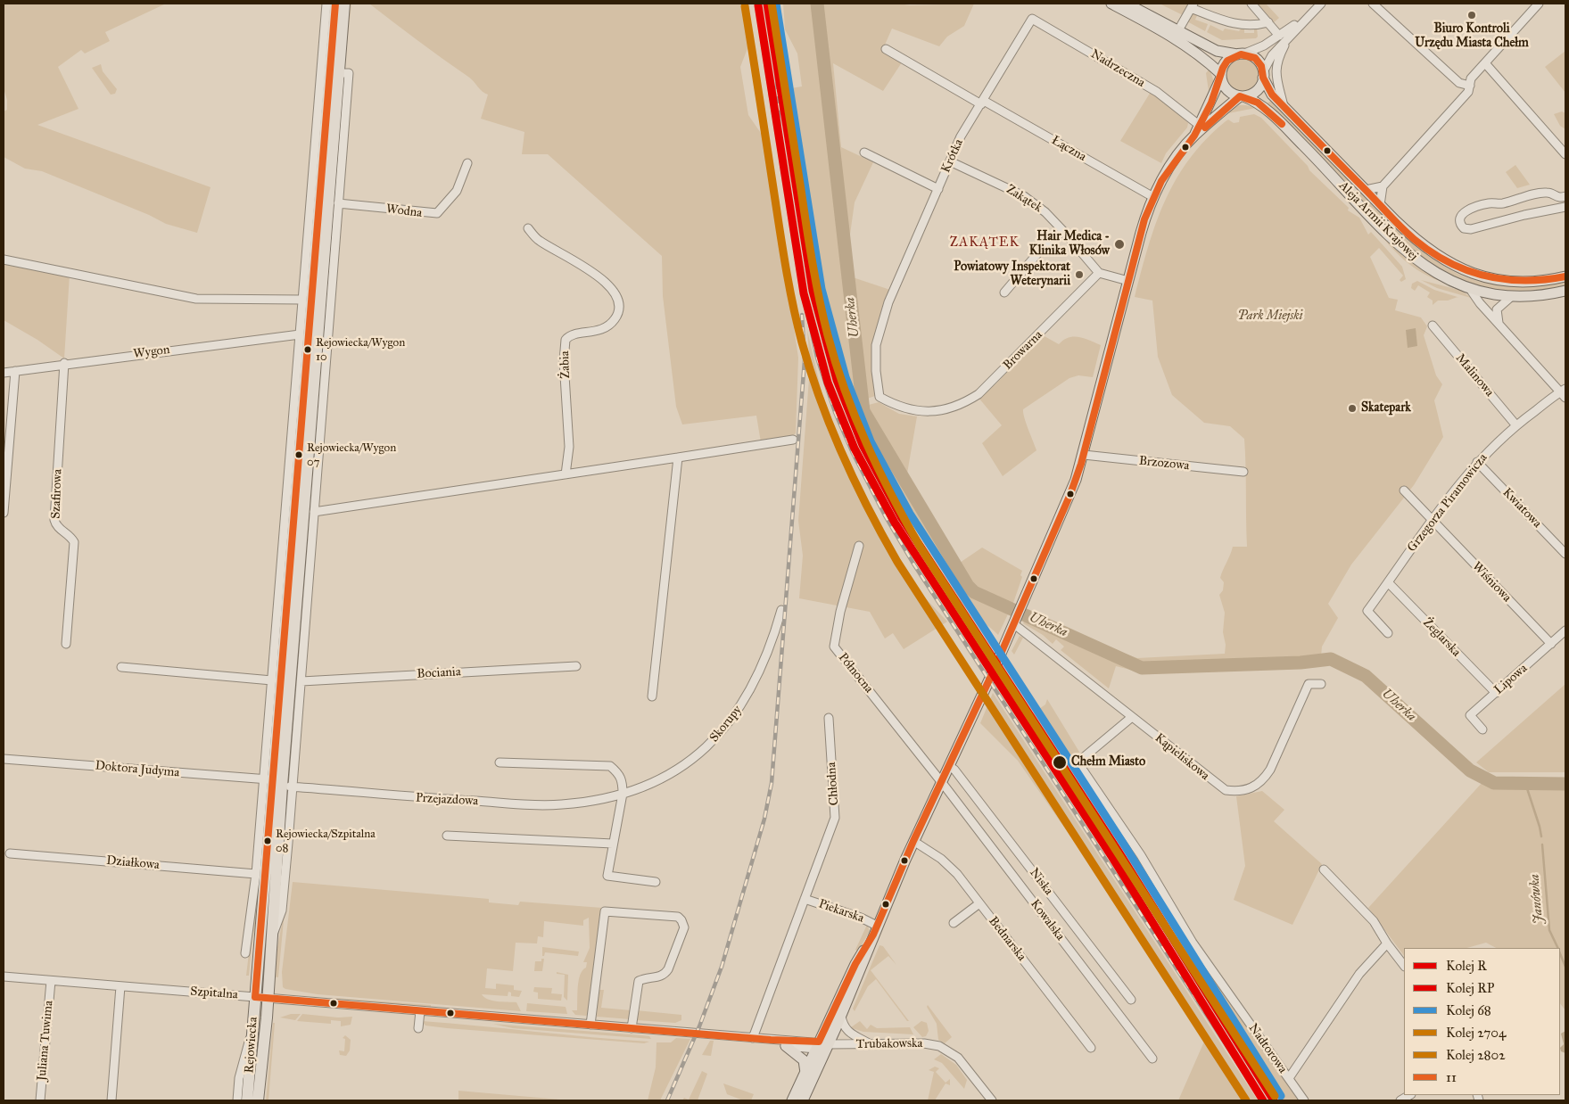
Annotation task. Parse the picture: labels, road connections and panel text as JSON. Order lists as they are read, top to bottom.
{
  "streets": {
    "highway": ["Rejowiecka"],
    "main road": ["Aleja Armii Krajowej"],
    "street": [
      "Nadrzeczna",
      "Łączna",
      "Krótka",
      "Zakątek",
      "Wodna",
      "Browarna",
      "Wygon",
      "Żabia",
      "Malinowa",
      "Brzozowa",
      "Szafirowa",
      "Grzegorza Piramowicza",
      "Kwiatowa",
      "Wiśniowa",
      "Żeglarska",
      "Bociania",
      "Północna",
      "Lipowa",
      "Skorupy",
      "Kąpieliskowa",
      "Doktora Judyma",
      "Chłodna",
      "Przejazdowa",
      "Działkowa",
      "Niska",
      "Piekarska",
      "Kowalska",
      "Bednarska",
      "Szpitalna",
      "Juliana Tuwima",
      "Trubakowska",
      "Nadtorowa"
    ]
  },
  "crossings": [
    ["Nadrzeczna", "Krótka"],
    ["Łączna", "Krótka"],
    ["Krótka", "Zakątek"],
    ["Krótka", "Browarna"],
    ["Zakątek", "Browarna"],
    ["Wygon", "Szafirowa"],
    ["Malinowa", "Grzegorza Piramowicza"],
    ["Grzegorza Piramowicza", "Kwiatowa"],
    ["Grzegorza Piramowicza", "Wiśniowa"],
    ["Grzegorza Piramowicza", "Żeglarska"],
    ["Wiśniowa", "Lipowa"],
    ["Żeglarska", "Lipowa"],
    ["Północna", "Kowalska"],
    ["Skorupy", "Przejazdowa"],
    ["Kąpieliskowa", "Nadtorowa"],
    ["Doktora Judyma", "Przejazdowa"],
    ["Doktora Judyma", "Rejowiecka"],
    ["Chłodna", "Piekarska"],
    ["Chłodna", "Szpitalna"],
    ["Przejazdowa", "Rejowiecka"],
    ["Szpitalna", "Juliana Tuwima"],
    ["Szpitalna", "Trubakowska"],
    ["Szpitalna", "Rejowiecka"]
  ],
  "districts": ["ZAKĄTEK"],
  "water": ["Uherka", "Janówka"],
  "parks": ["Park Miejski"],
  "places": [
    "Biuro Kontroli Urzędu Miasta Chełm",
    "Hair Medica - Klinika Włosów",
    "Powiatowy Inspektorat Weterynarii",
    "Rejowiecka/Wygon 10",
    "Skatepark",
    "Rejowiecka/Wygon 07",
    "Chełm Miasto",
    "Rejowiecka/Szpitalna 08"
  ],
  "lines": [
    "rail line R",
    "rail line 68",
    "rail line 2704",
    "transit line 11",
    "rail line RP",
    "rail line 2802"
  ],
  "legend": [
    "Kolej R",
    "Kolej RP",
    "Kolej 68",
    "Kolej 2704",
    "Kolej 2802",
    "11"
  ]
}
